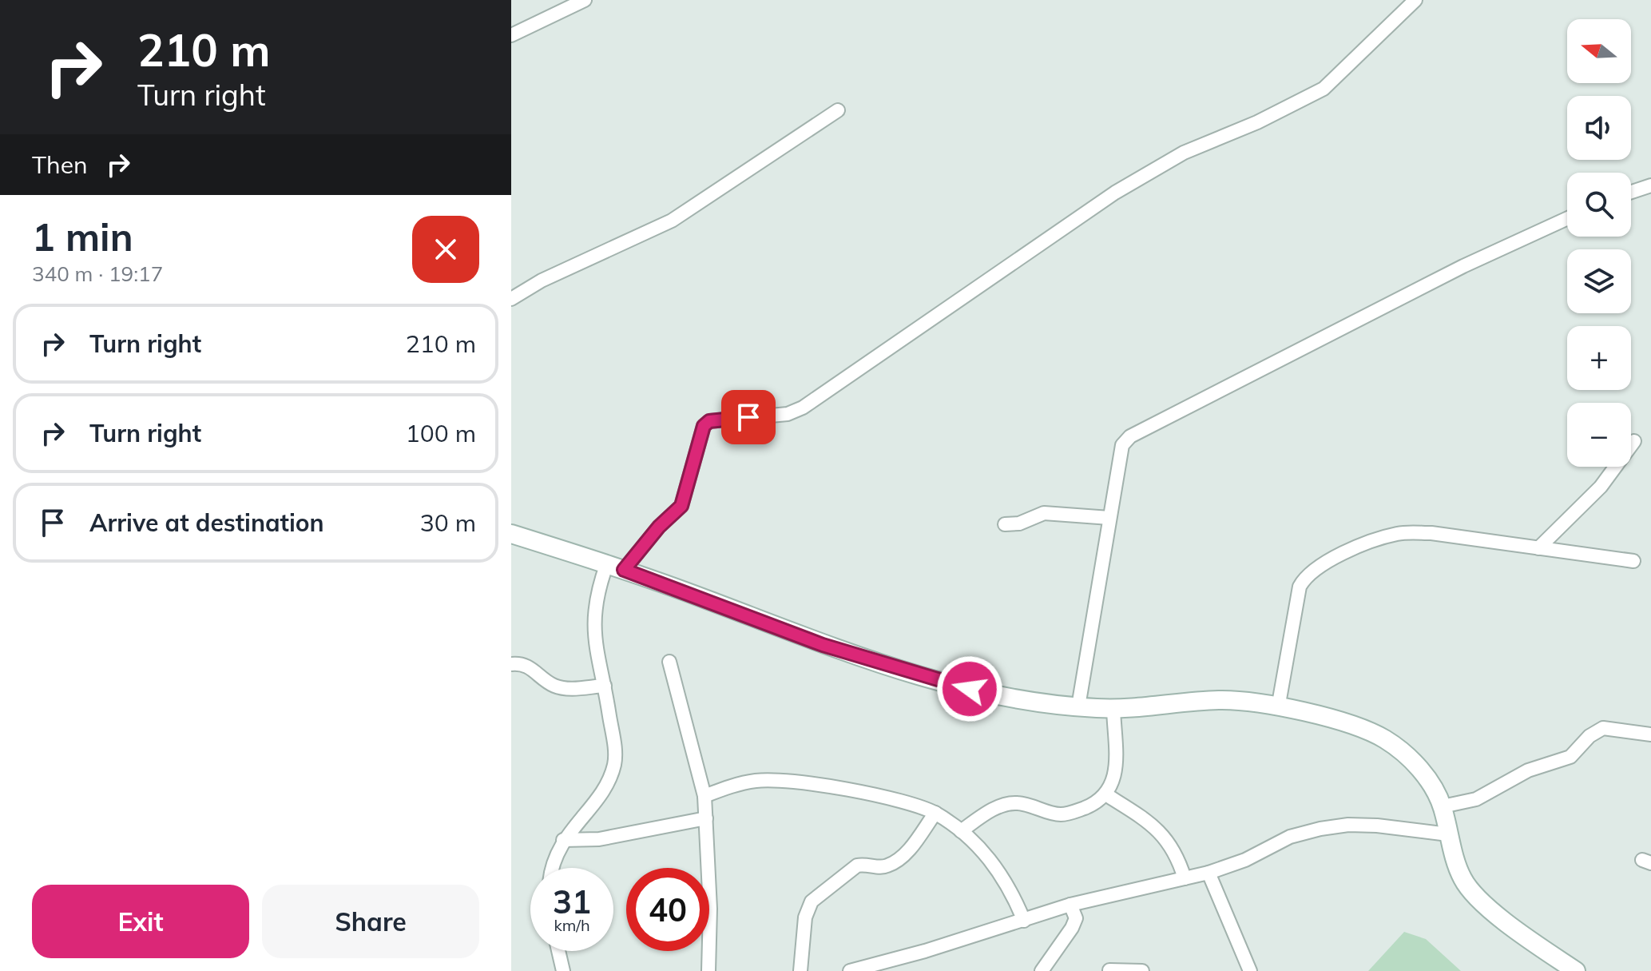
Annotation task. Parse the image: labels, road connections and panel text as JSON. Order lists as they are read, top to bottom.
{
  "north": "left",
  "page": {
    "turn": ["210 m", "Turn right"],
    "map_buttons": ["+", "−"],
    "then": "Then",
    "heading": ["1 min", "340 m · 19:17"],
    "list": [
      {
        "name": "Turn right",
        "value": "210 m"
      },
      {
        "name": "Turn right",
        "value": "100 m"
      },
      {
        "name": "Arrive at destination",
        "value": "30 m"
      }
    ],
    "speed": "31 km/h",
    "limit": "40",
    "buttons": ["Exit", "Share"]
  }
}
